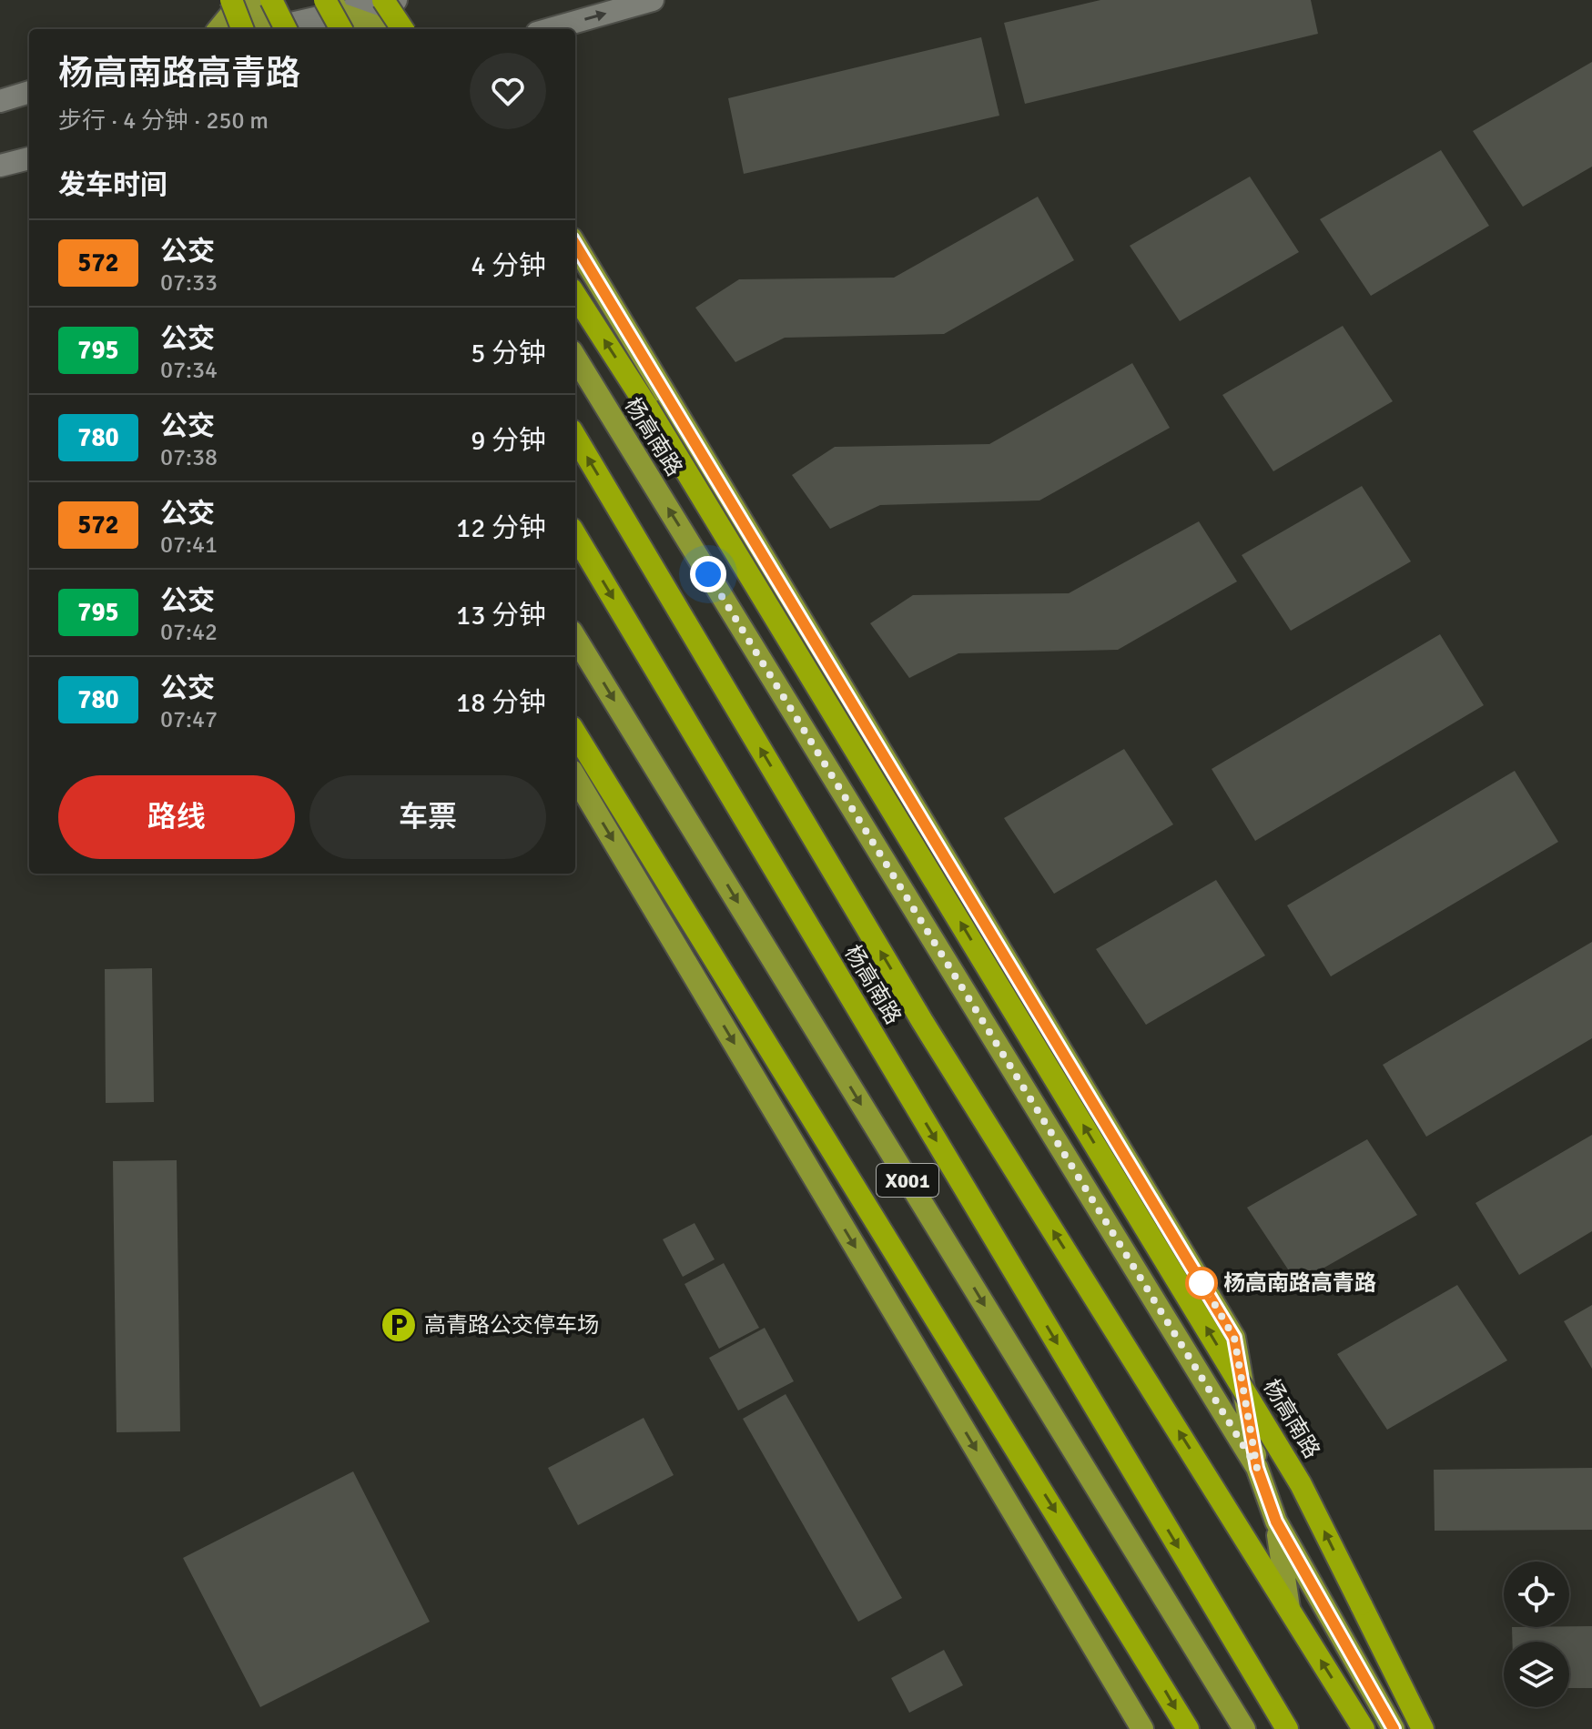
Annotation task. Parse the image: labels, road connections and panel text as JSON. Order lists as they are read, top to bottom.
{
  "streets": {
    "highway": ["杨高南路", "X001"]
  },
  "places": {
    "other": ["杨高南路高青路"],
    "parking": ["高青路公交停车场"]
  },
  "lines": ["bus line 572"],
  "page": {
    "heading": [
      ["杨高南路高青路", "步行 · 4 分钟 · 250 m"],
      "发车时间"
    ],
    "list": [
      {
        "mark": "572",
        "name": "公交",
        "note": "07:33",
        "value": "4 分钟"
      },
      {
        "mark": "795",
        "name": "公交",
        "note": "07:34",
        "value": "5 分钟"
      },
      {
        "mark": "780",
        "name": "公交",
        "note": "07:38",
        "value": "9 分钟"
      },
      {
        "mark": "572",
        "name": "公交",
        "note": "07:41",
        "value": "12 分钟"
      },
      {
        "mark": "795",
        "name": "公交",
        "note": "07:42",
        "value": "13 分钟"
      },
      {
        "mark": "780",
        "name": "公交",
        "note": "07:47",
        "value": "18 分钟"
      }
    ],
    "buttons": ["路线", "车票"]
  }
}
